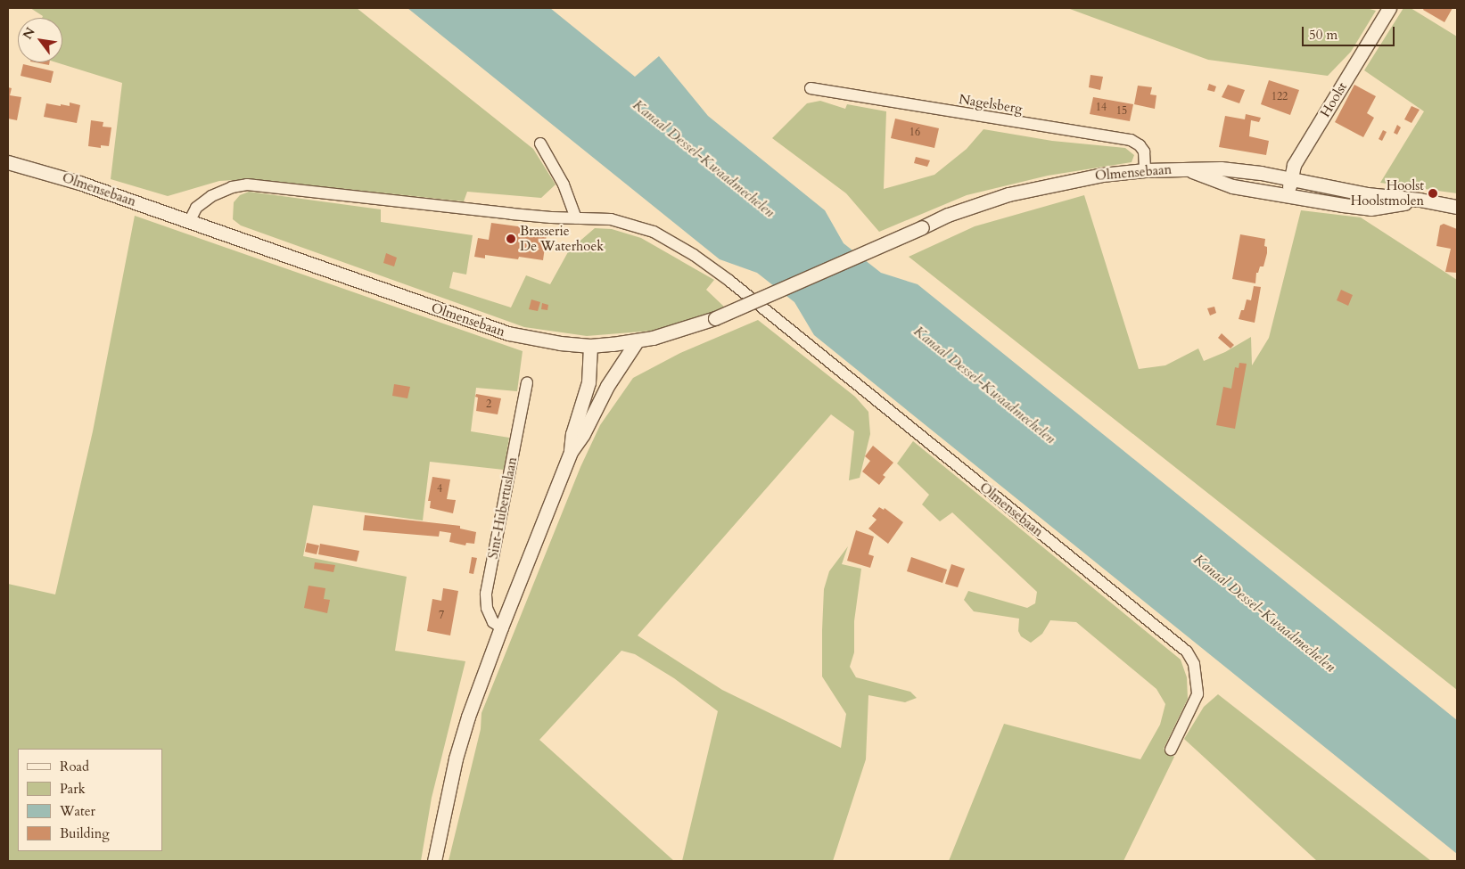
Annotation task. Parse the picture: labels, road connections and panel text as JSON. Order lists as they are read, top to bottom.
{
  "streets": {
    "street": [
      "Hoolst",
      "Nagelsberg",
      "Olmensebaan",
      "Sint-Hubertuslaan"
    ]
  },
  "crossings": [
    ["Hoolst", "Olmensebaan"],
    ["Nagelsberg", "Olmensebaan"]
  ],
  "water": ["Kanaal Dessel-Kwaadmechelen"],
  "places": ["Hoolst Hoolstmolen", "Brasserie De Waterhoek"],
  "house_numbers": [
    "122",
    "14",
    "15",
    "16",
    "2",
    "4",
    "7"
  ],
  "legend": [
    "Road",
    "Park",
    "Water",
    "Building"
  ],
  "scale_bar": "50 m",
  "north": "top left"
}
